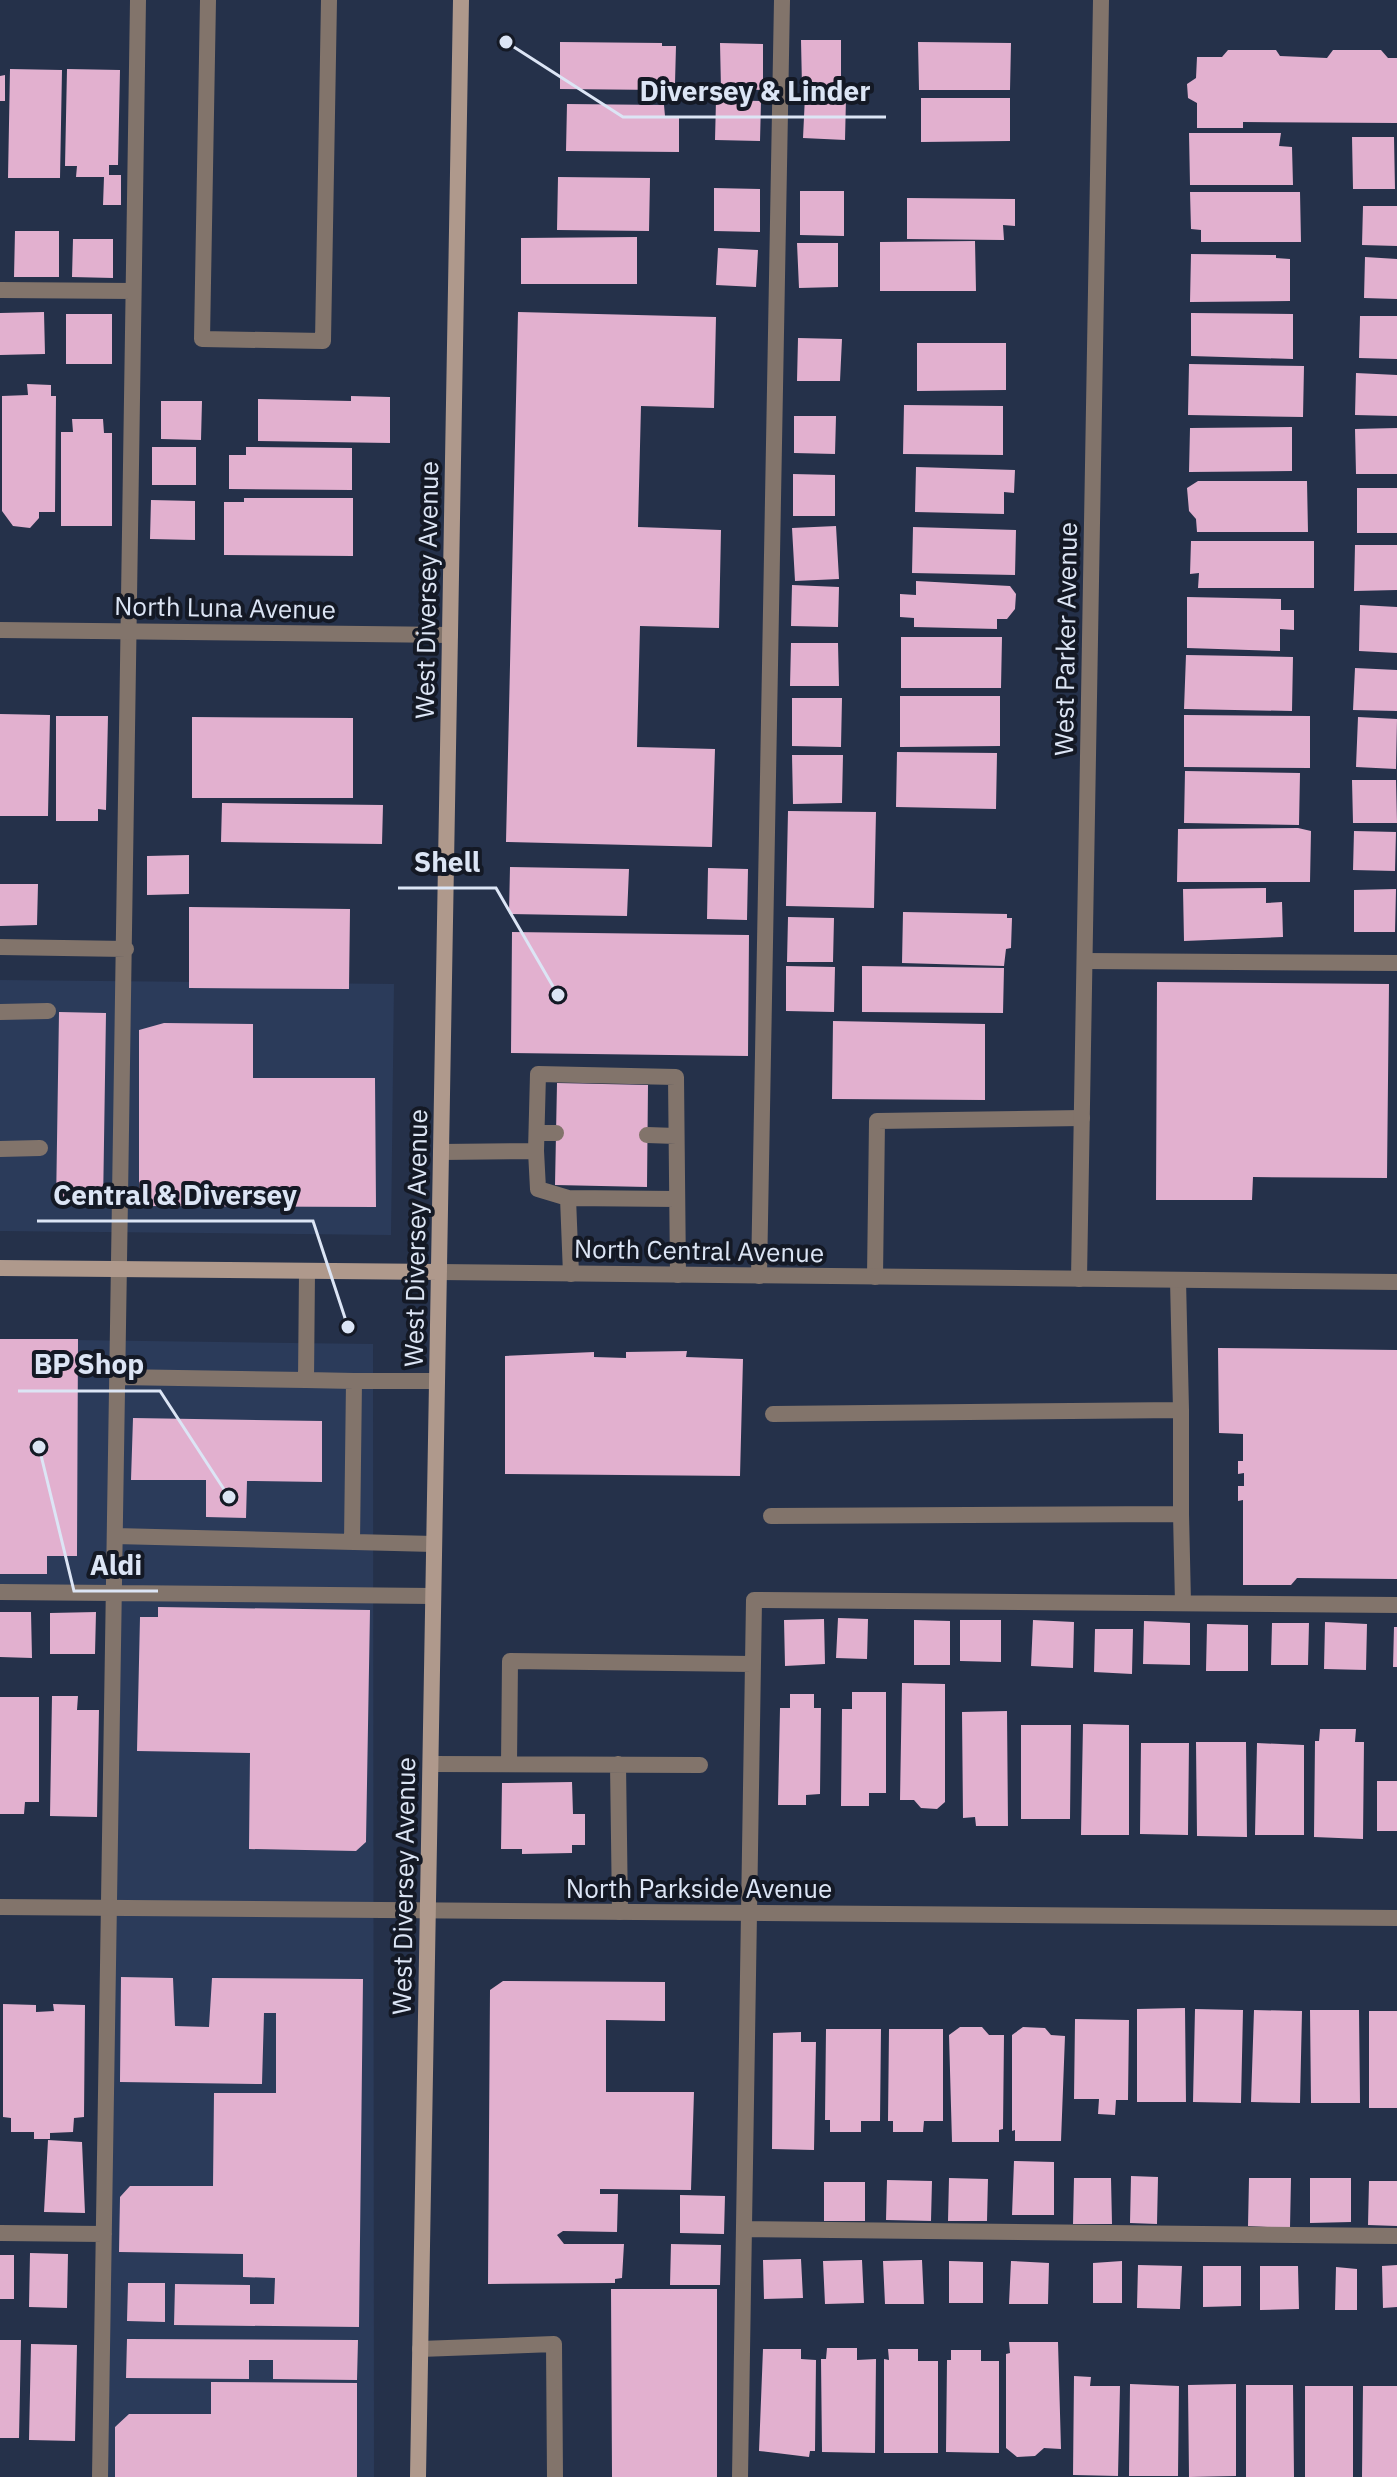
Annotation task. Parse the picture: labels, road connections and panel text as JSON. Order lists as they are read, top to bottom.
{
  "streets": {
    "main road": ["West Diversey Avenue", "North Central Avenue"],
    "street": ["North Luna Avenue", "West Parker Avenue", "North Parkside Avenue"]
  },
  "crossings": [
    ["West Diversey Avenue", "North Luna Avenue"],
    ["West Diversey Avenue", "North Central Avenue"],
    ["West Diversey Avenue", "North Parkside Avenue"],
    ["West Parker Avenue", "North Central Avenue"]
  ],
  "places": [
    "Diversey & Linder",
    "Shell",
    "Central & Diversey",
    "Aldi",
    "BP Shop"
  ]
}
